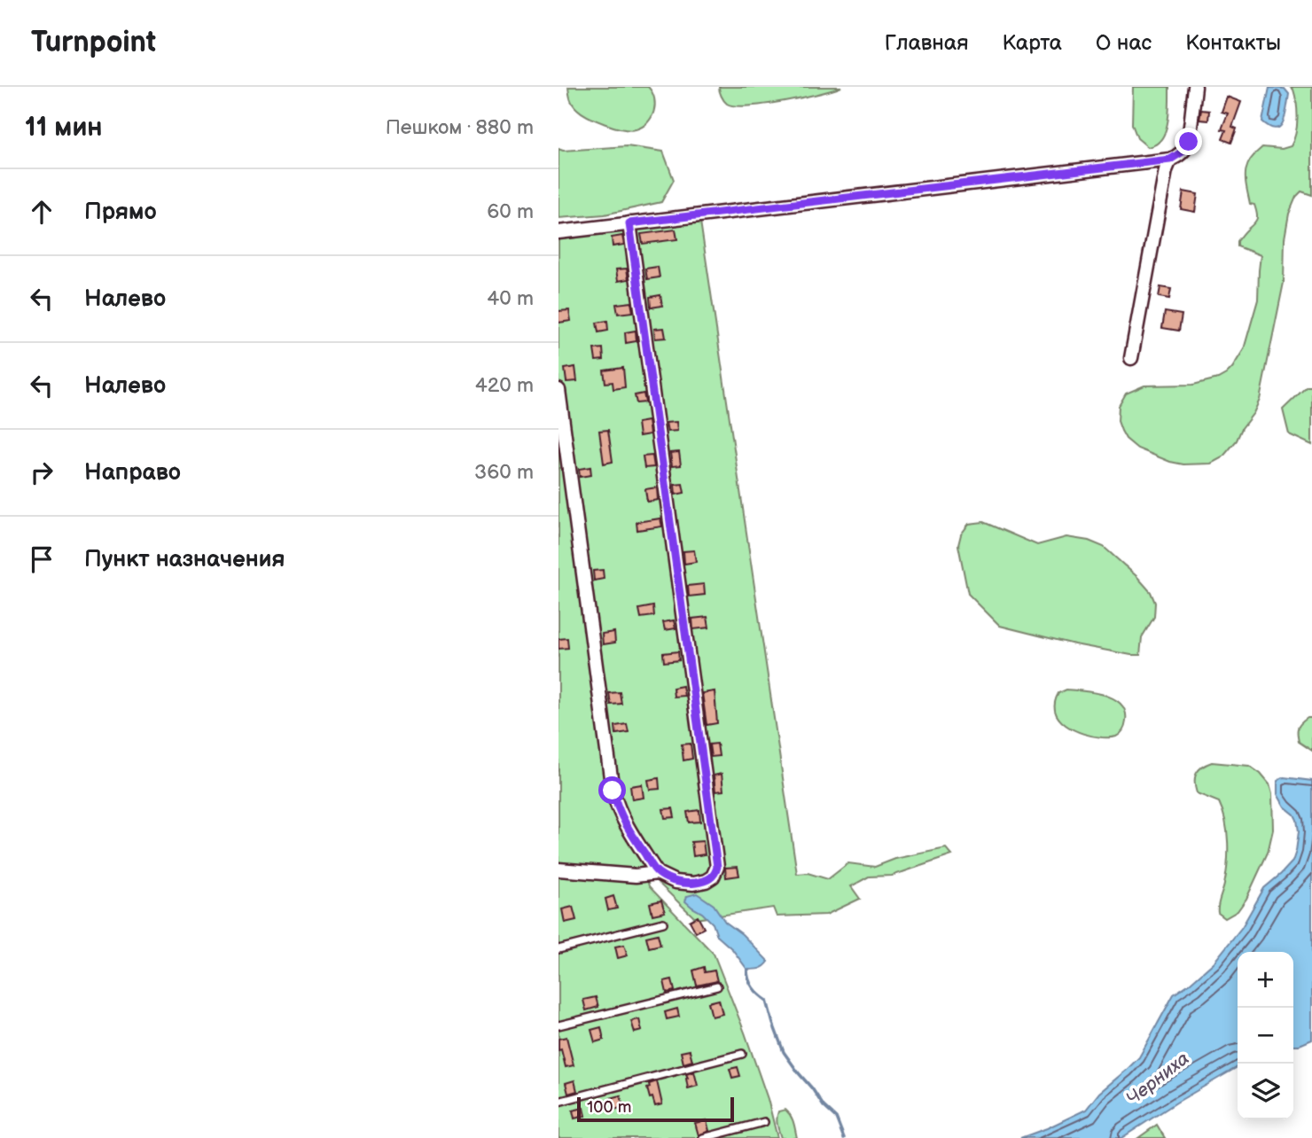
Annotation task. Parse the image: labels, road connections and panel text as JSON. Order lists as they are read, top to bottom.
{
  "water": ["Черниха"],
  "scale_bar": "100 m",
  "page": {
    "header": "Turnpoint",
    "nav": [
      "Главная",
      "Карта",
      "О нас",
      "Контакты"
    ],
    "heading": ["11 мин", "Пешком · 880 m"],
    "list": [
      ["Прямо", "60 m"],
      ["Налево", "40 m"],
      ["Налево", "420 m"],
      ["Направо", "360 m"],
      "Пункт назначения"
    ],
    "map_buttons": ["+", "−"],
    "scale": "100 m"
  }
}
